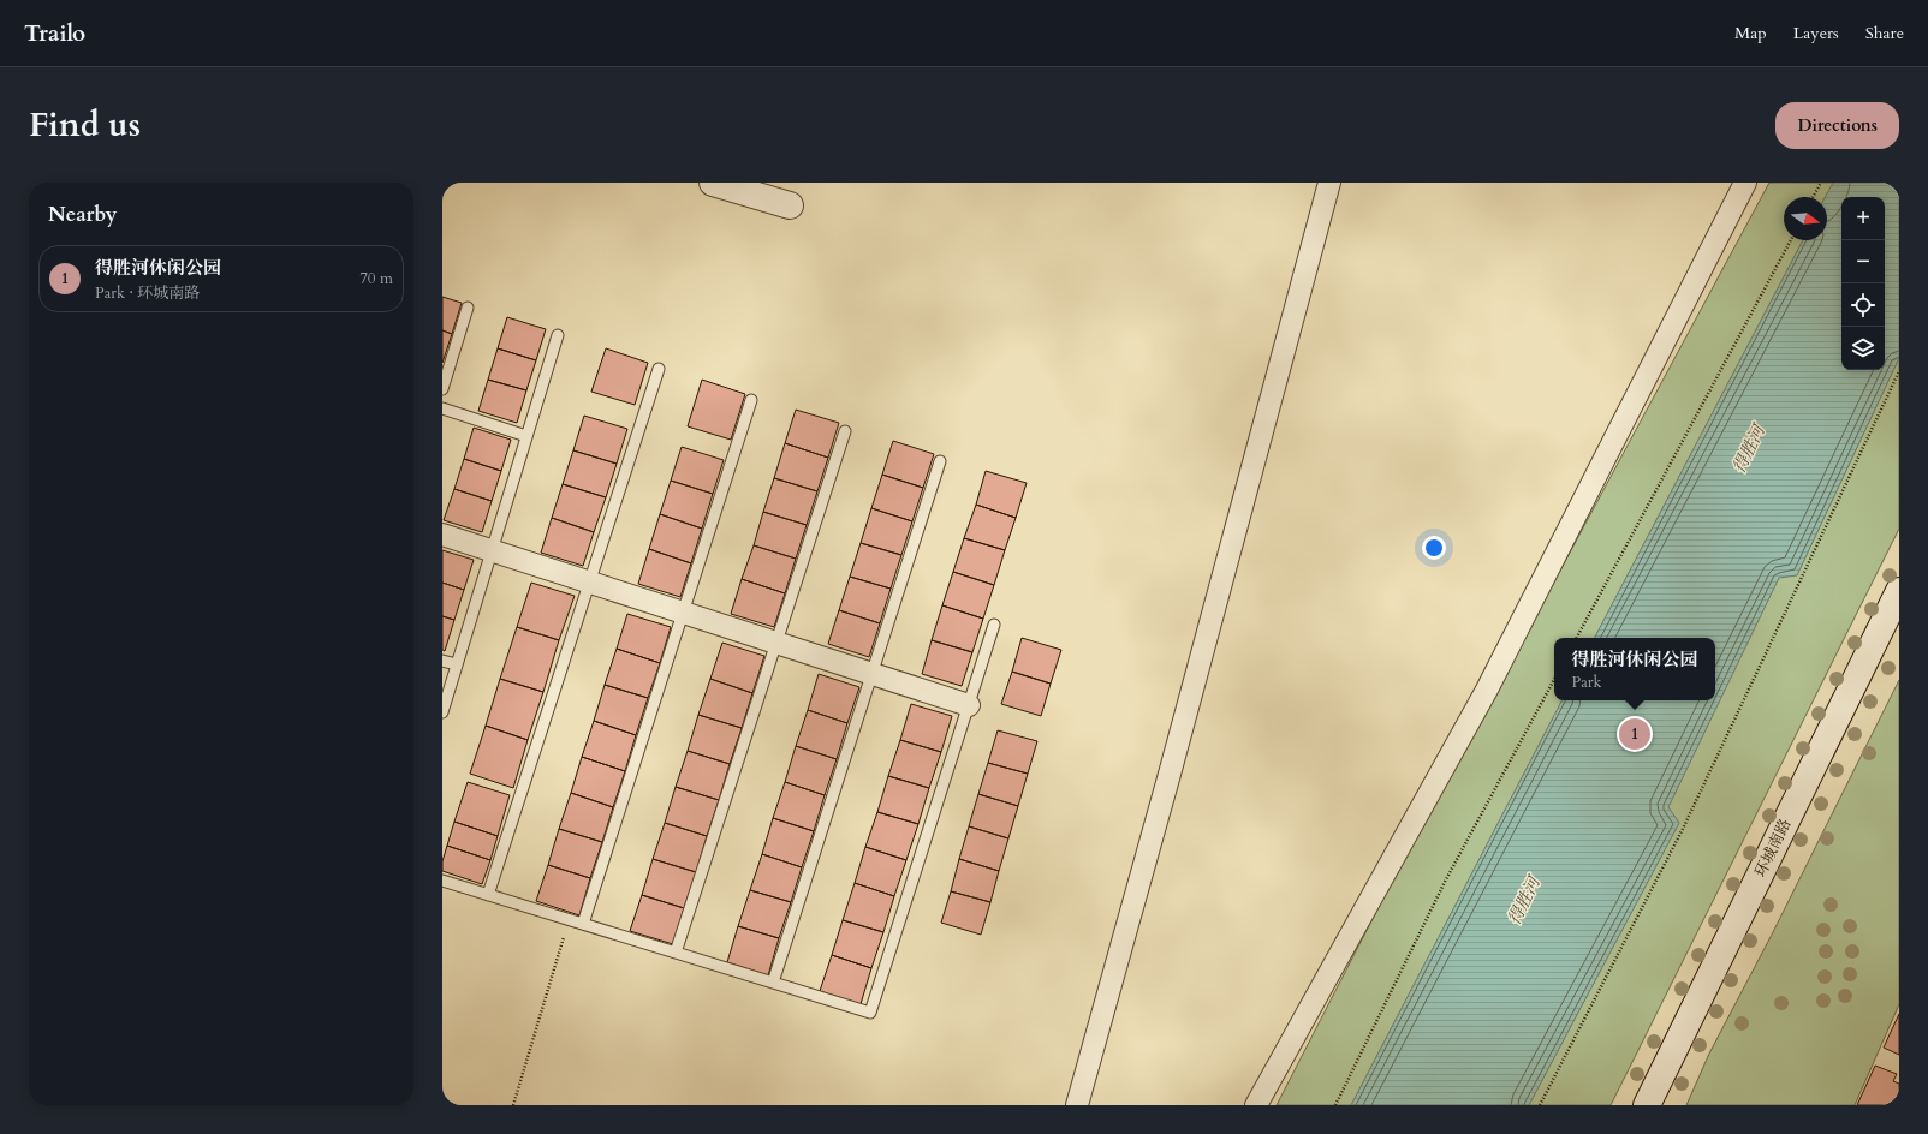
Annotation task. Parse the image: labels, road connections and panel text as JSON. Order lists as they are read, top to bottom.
{
  "streets": {
    "main road": ["环城南路"]
  },
  "water": ["得胜河"],
  "north": "right",
  "page": {
    "header": "Trailo",
    "nav": ["Map", "Layers", "Share"],
    "title": "Find us",
    "buttons": "Directions",
    "heading": "Nearby",
    "map_buttons": ["+", "−"],
    "list": [
      {
        "mark": "1",
        "name": "得胜河休闲公园",
        "note": "Park · 环城南路",
        "value": "70 m"
      }
    ],
    "popup": ["得胜河休闲公园", "Park"],
    "pins": "1"
  }
}
